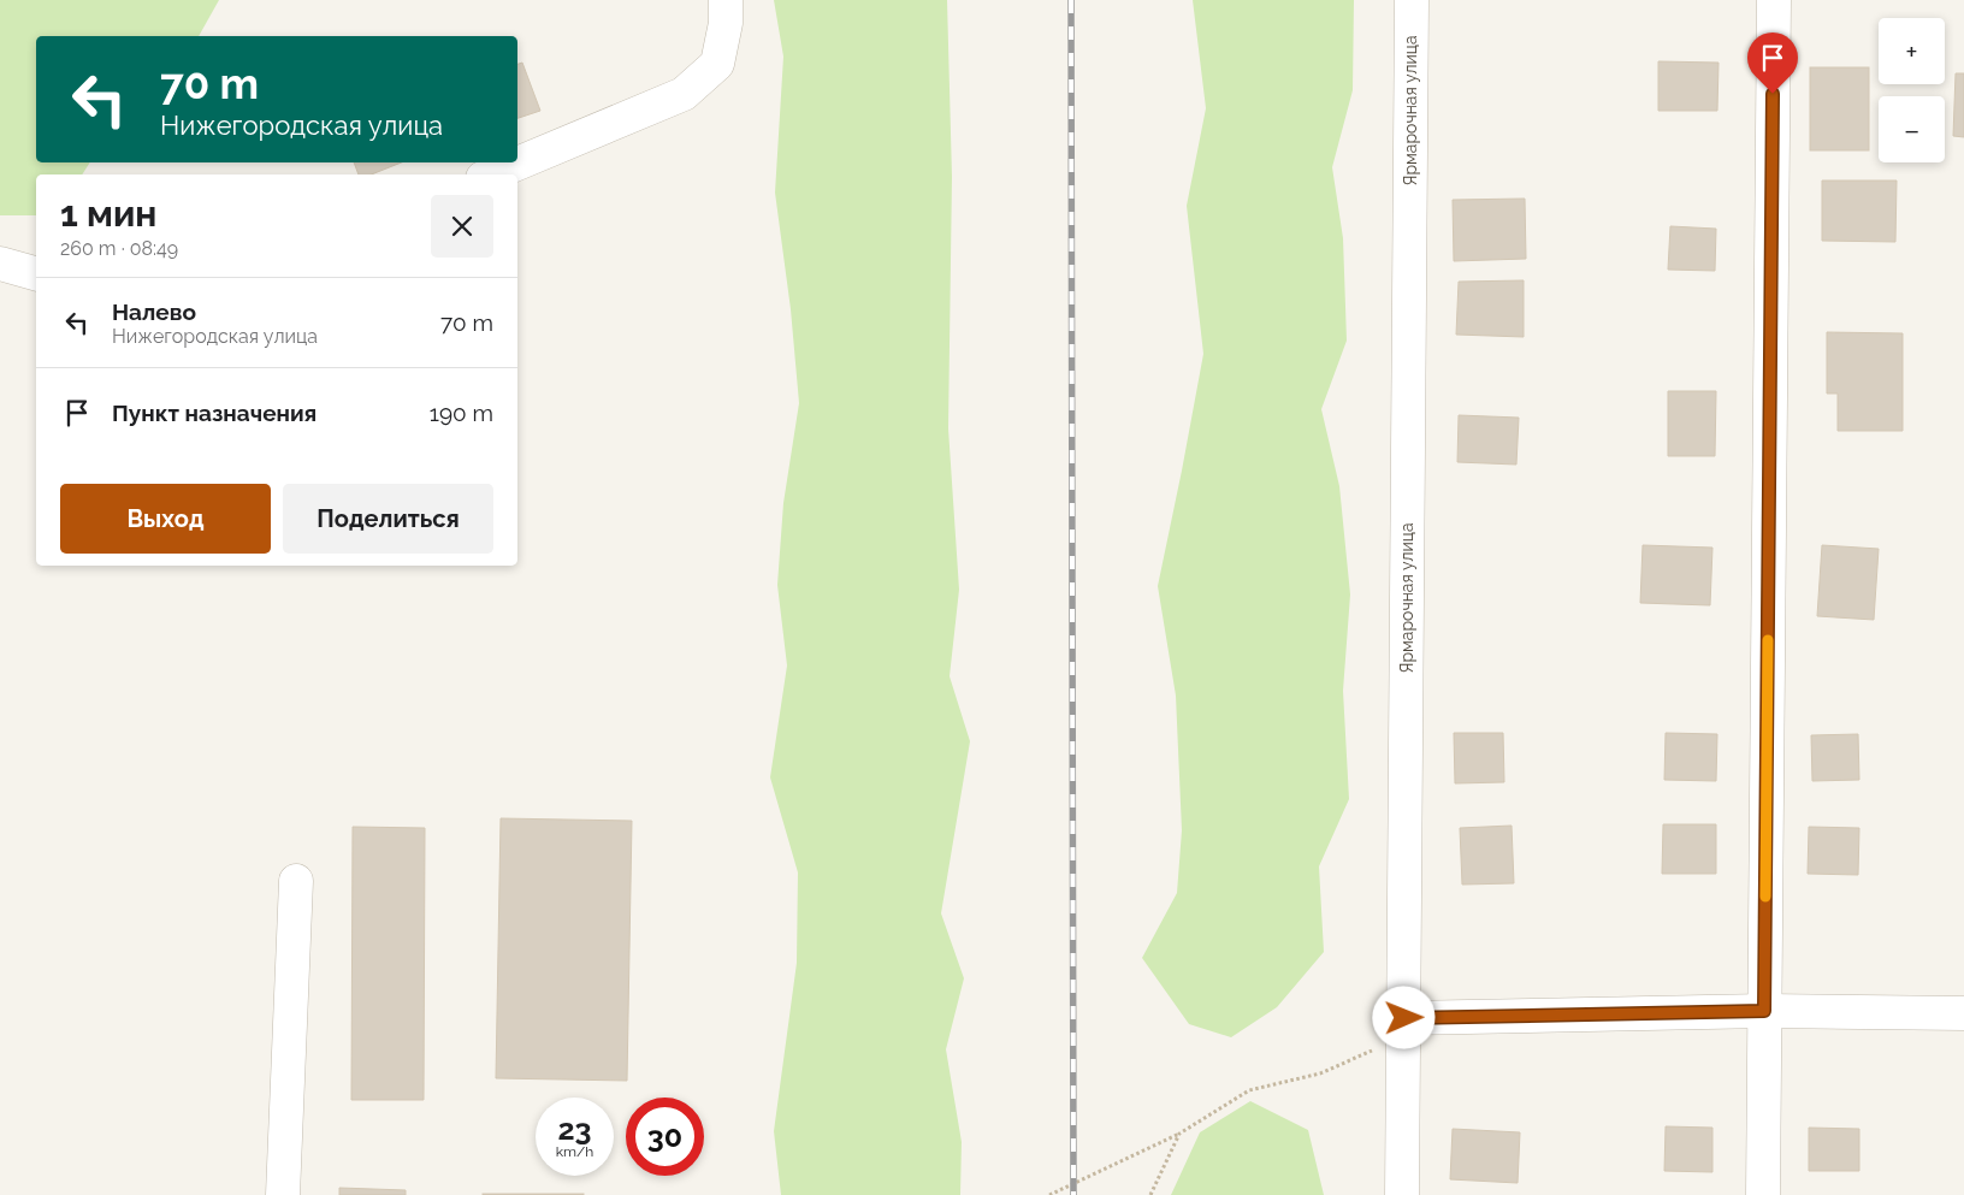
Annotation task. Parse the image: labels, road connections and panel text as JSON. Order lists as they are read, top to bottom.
{
  "streets": {
    "street": ["Ярмарочная улица"]
  },
  "page": {
    "map_buttons": ["+", "−"],
    "turn": ["70 m", "Нижегородская улица"],
    "heading": ["1 мин", "260 m · 08:49"],
    "list": [
      {
        "name": "Налево",
        "note": "Нижегородская улица",
        "value": "70 m"
      },
      {
        "name": "Пункт назначения",
        "value": "190 m"
      }
    ],
    "buttons": ["Выход", "Поделиться"],
    "speed": "23 km/h",
    "limit": "30"
  }
}
